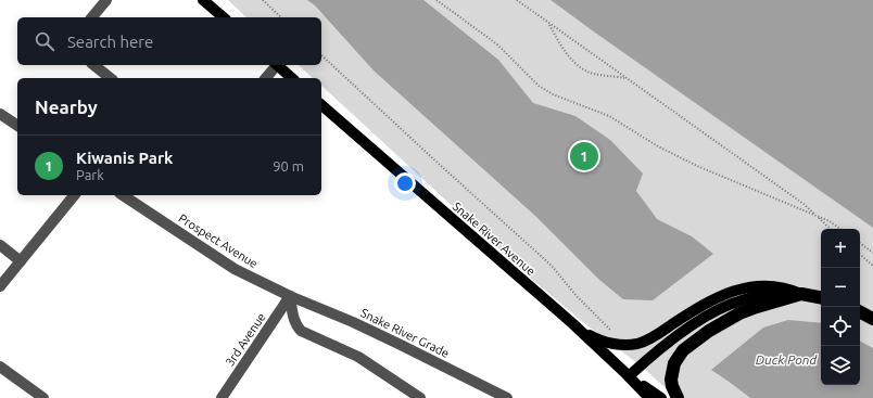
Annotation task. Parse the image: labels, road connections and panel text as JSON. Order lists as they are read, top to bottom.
{
  "streets": {
    "main road": ["Snake River Avenue"],
    "street": ["Prospect Avenue", "Snake River Grade", "3rd Avenue"]
  },
  "crossings": [
    ["Prospect Avenue", "Snake River Grade"],
    ["Prospect Avenue", "3rd Avenue"],
    ["Snake River Grade", "3rd Avenue"]
  ],
  "water": ["Duck Pond"],
  "page": {
    "search": "Search here",
    "heading": "Nearby",
    "list": [
      {
        "mark": "1",
        "name": "Kiwanis Park",
        "note": "Park",
        "value": "90 m"
      }
    ],
    "pins": "1",
    "map_buttons": ["+", "−"]
  }
}
